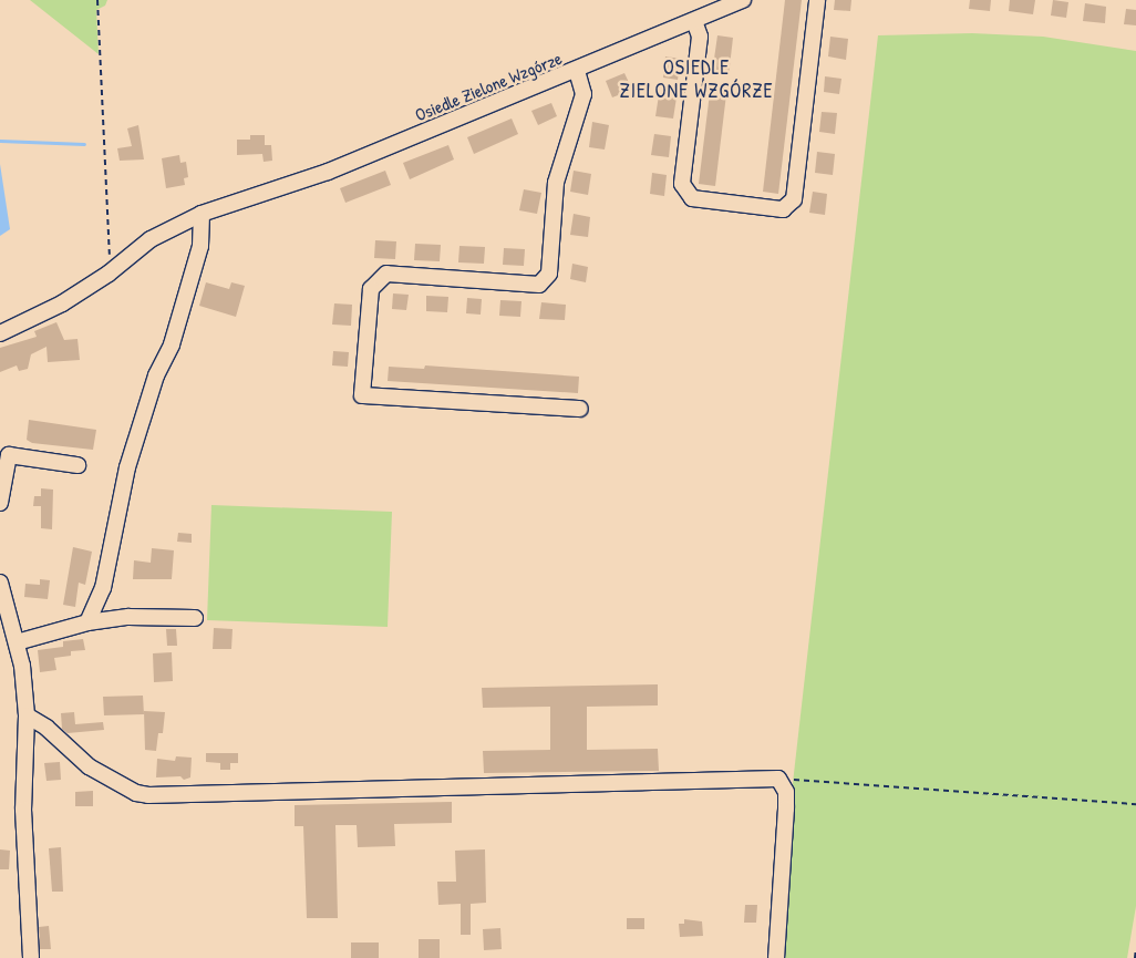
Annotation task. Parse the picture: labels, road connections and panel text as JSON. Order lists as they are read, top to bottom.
{
  "streets": {
    "street": ["Osiedle Zielone Wzgórze"]
  },
  "districts": ["OSIEDLE ZIELONE WZGÓRZE"]
}
